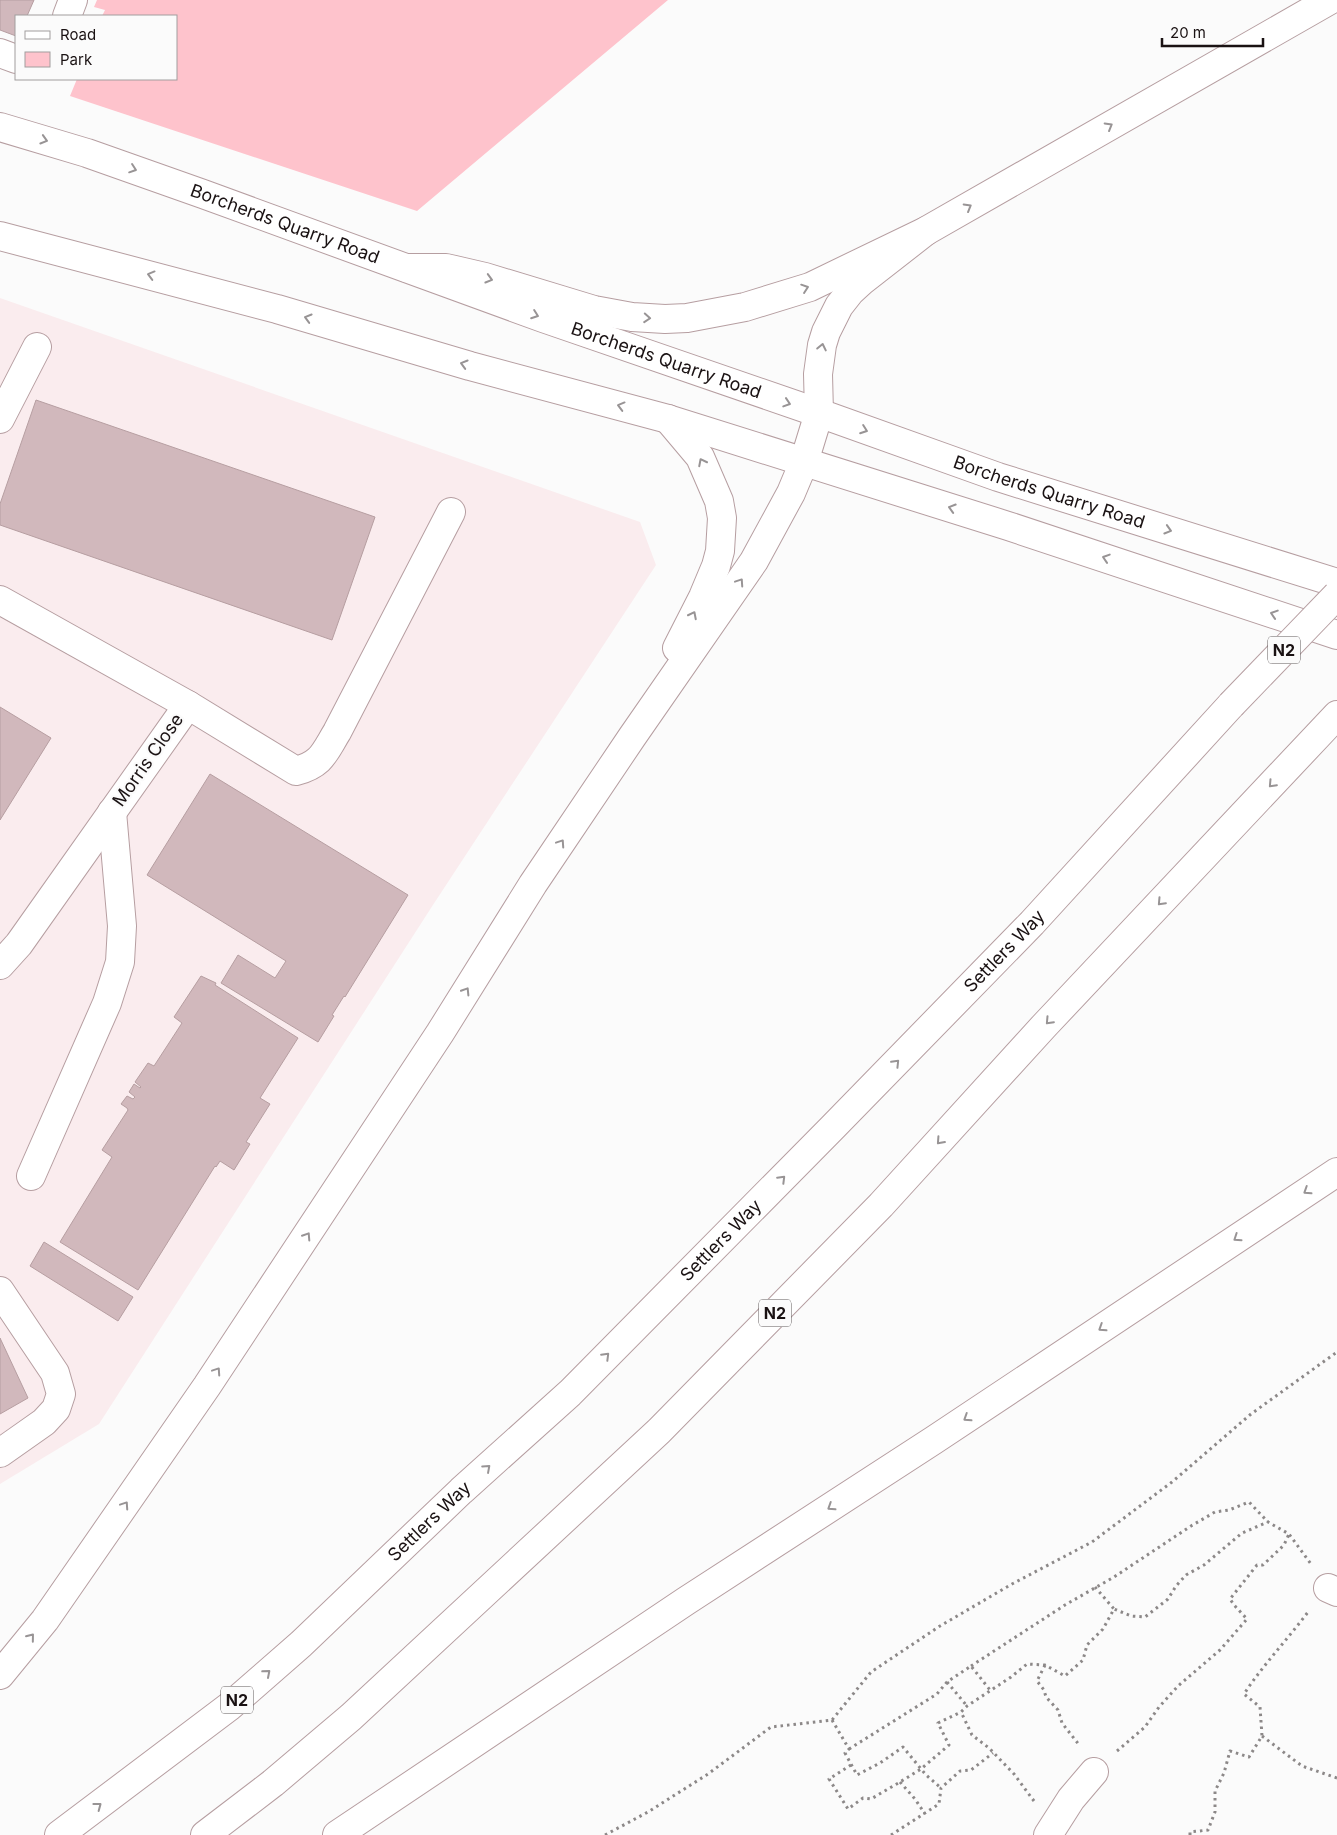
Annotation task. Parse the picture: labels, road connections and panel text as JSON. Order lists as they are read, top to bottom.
{
  "streets": {
    "main road": [
      "Borcherds Quarry Road",
      "N2",
      "Morris Close",
      "Settlers Way"
    ]
  },
  "legend": ["Road", "Park"],
  "scale_bar": "20 m"
}
